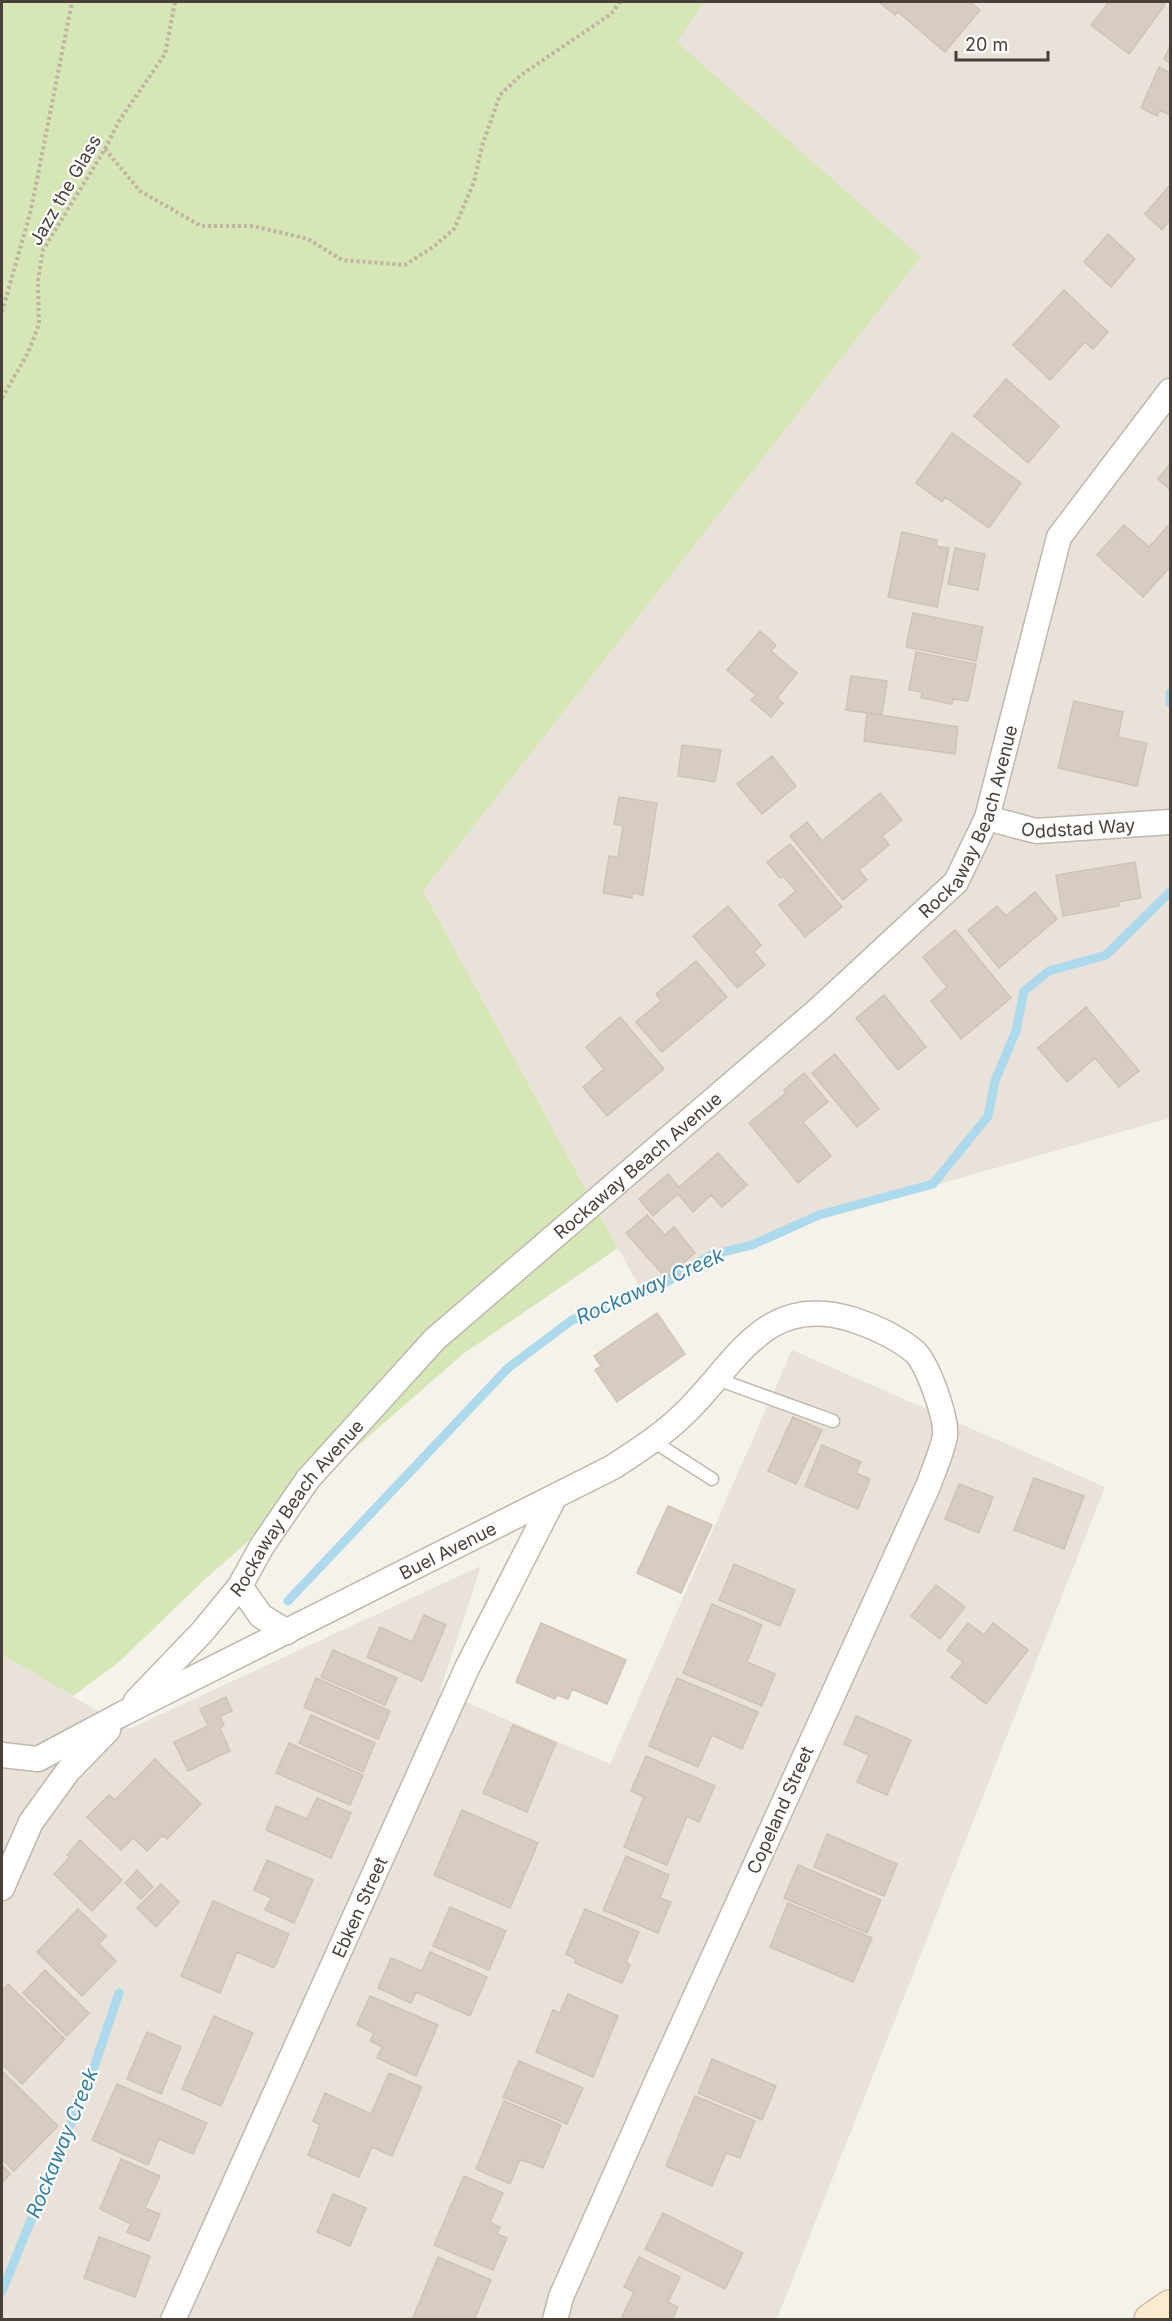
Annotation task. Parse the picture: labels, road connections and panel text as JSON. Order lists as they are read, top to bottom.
{
  "streets": {
    "street": [
      "Rockaway Beach Avenue",
      "Oddstad Way",
      "Buel Avenue",
      "Copeland Street",
      "Ebken Street"
    ],
    "path": ["Jazz the Glass"]
  },
  "crossings": [
    ["Rockaway Beach Avenue", "Oddstad Way"],
    ["Rockaway Beach Avenue", "Buel Avenue"],
    ["Buel Avenue", "Copeland Street"],
    ["Buel Avenue", "Ebken Street"]
  ],
  "water": ["Rockaway Creek"],
  "scale_bar": "20 m"
}
